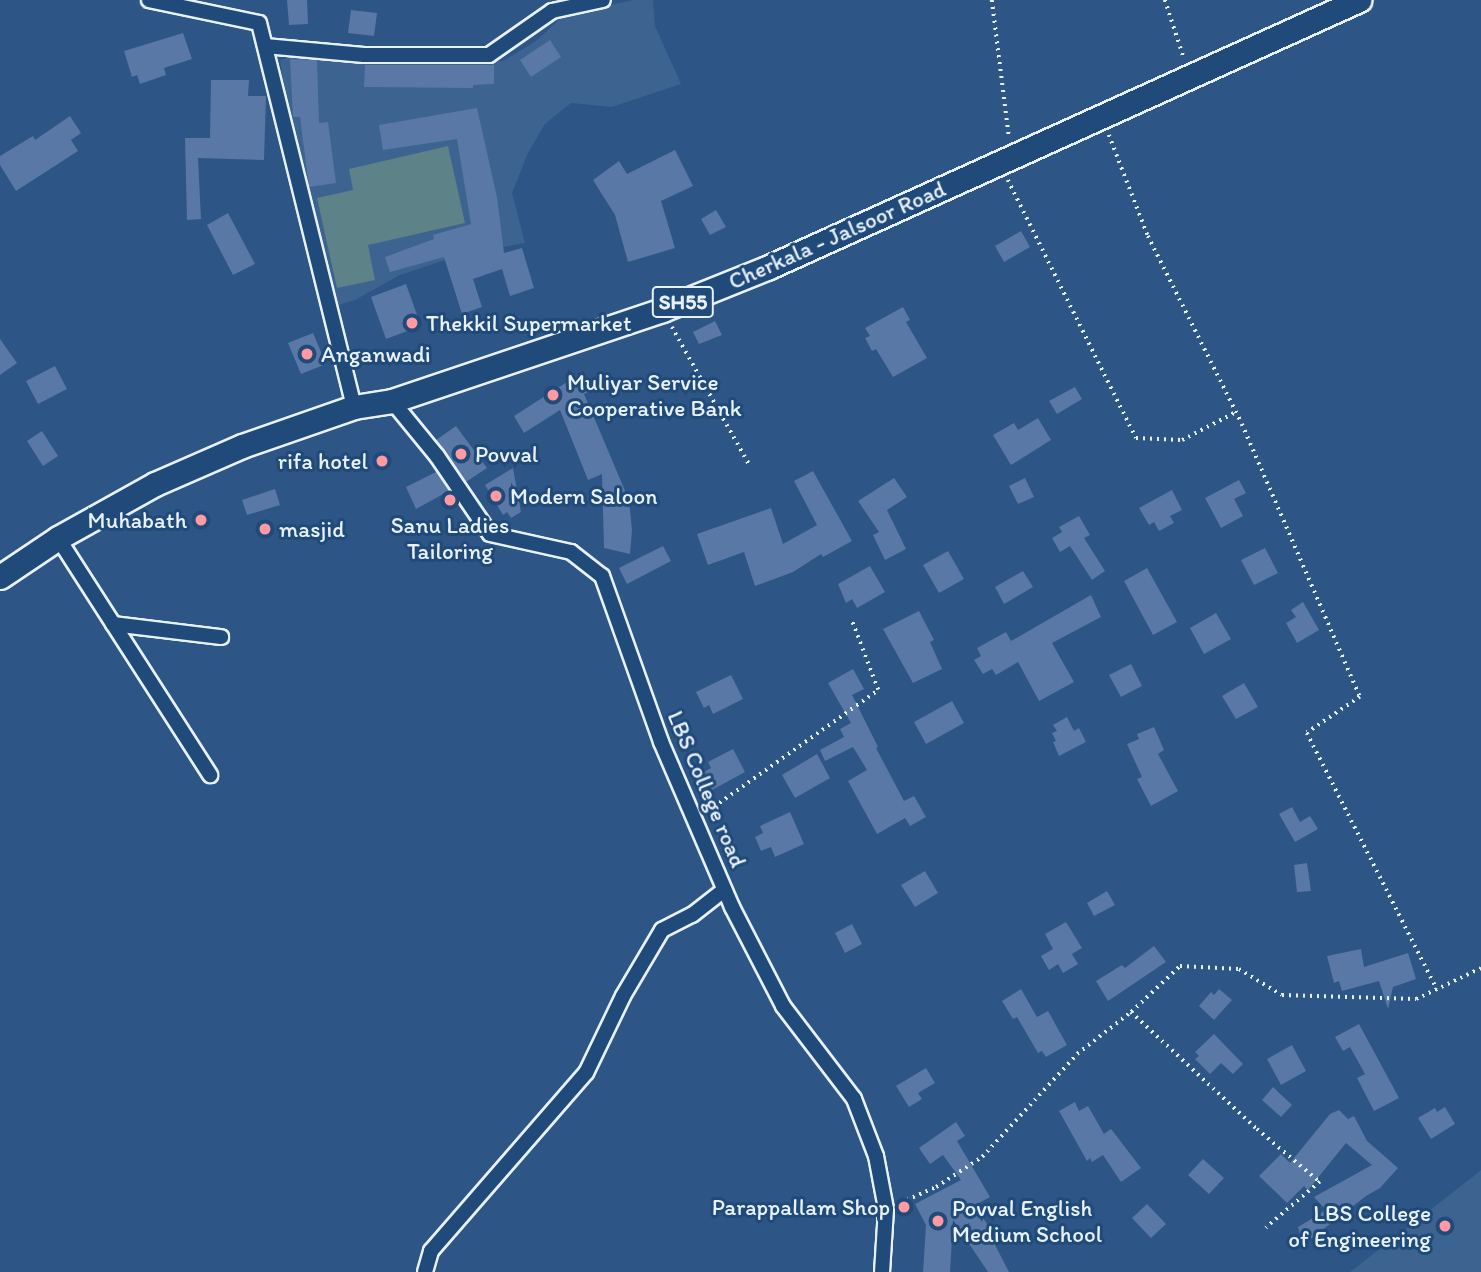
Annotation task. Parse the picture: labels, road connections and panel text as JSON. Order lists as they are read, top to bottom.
{
  "streets": {
    "main road": ["Cherkala - Jalsoor Road", "SH55"],
    "street": ["LBS College road"]
  },
  "crossings": [
    ["Cherkala - Jalsoor Road", "LBS College road"]
  ],
  "places": [
    "Thekkil Supermarket",
    "Anganwadi",
    "Muliyar Service Cooperative Bank",
    "Povval",
    "rifa hotel",
    "Modern Saloon",
    "Sanu Ladies Tailoring",
    "Muhabath",
    "masjid",
    "Parappallam Shop",
    "Povval English Medium School",
    "LBS College of Engineering"
  ]
}
